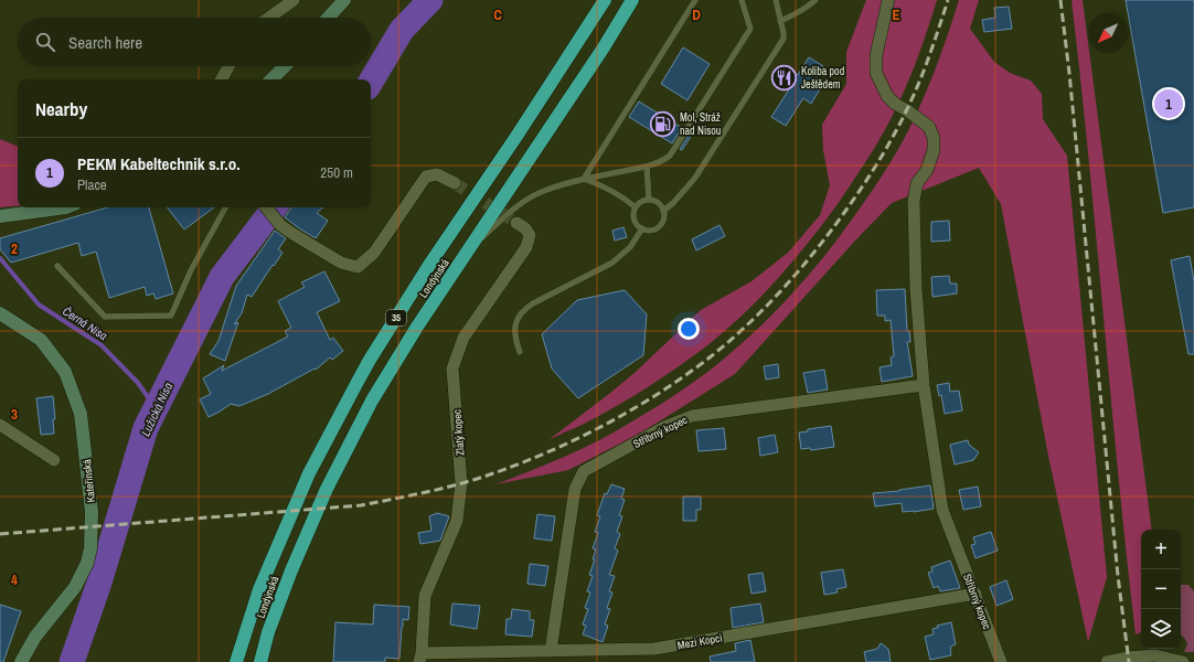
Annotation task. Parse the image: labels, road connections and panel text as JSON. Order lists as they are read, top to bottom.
{
  "streets": {
    "highway": ["Londýnská", "35"],
    "street": [
      "Stříbrný kopec",
      "Zlatý kopec",
      "Kateřinská",
      "Mezi Kopci"
    ]
  },
  "crossings": [
    ["Stříbrný kopec", "Mezi Kopci"],
    ["Zlatý kopec", "Mezi Kopci"]
  ],
  "water": ["Černá Nisa", "Lužická Nisa"],
  "places": {
    "restaurant": ["Koliba pod Ještědem"],
    "fuel station": ["Mol, Stráž nad Nisou"]
  },
  "north": "bottom left",
  "page": {
    "search": "Search here",
    "heading": "Nearby",
    "pins": "1",
    "list": [
      {
        "mark": "1",
        "name": "PEKM Kabeltechnik s.r.o.",
        "note": "Place",
        "value": "250 m"
      }
    ],
    "map_buttons": ["+", "−"]
  },
  "grid": {
    "columns": ["C", "D", "E"],
    "rows": ["2", "3", "4"]
  }
}
